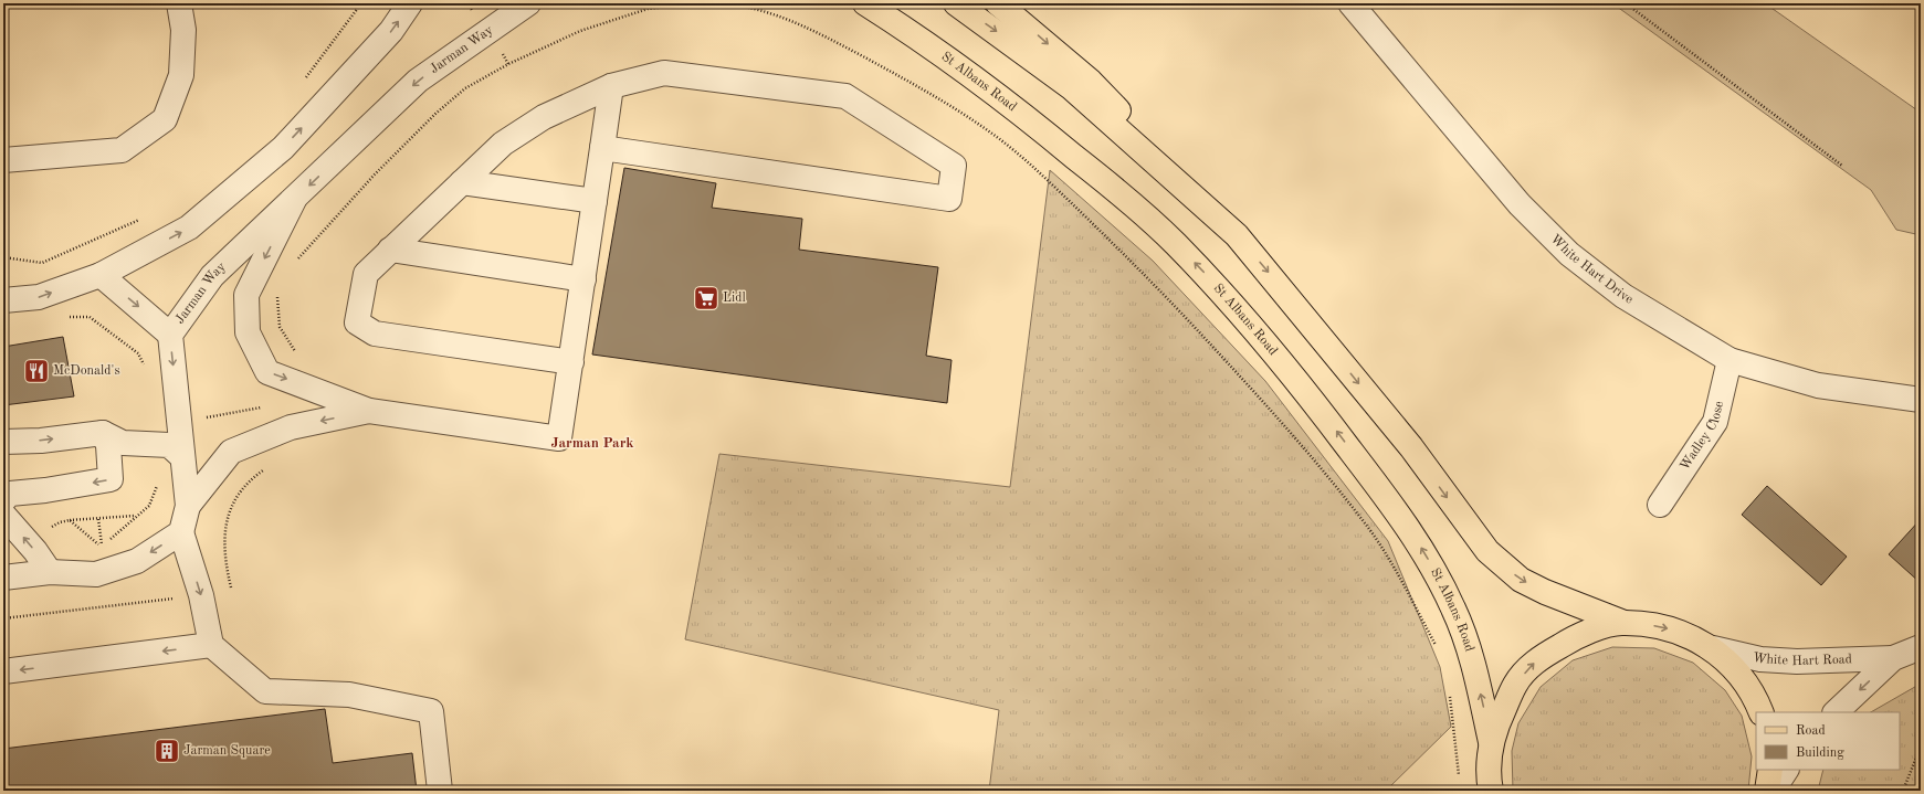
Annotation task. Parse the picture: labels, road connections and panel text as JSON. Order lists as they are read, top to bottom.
{
  "streets": {
    "main road": ["St Albans Road"],
    "street": [
      "Jarman Way",
      "White Hart Drive",
      "Wadley Close",
      "White Hart Road"
    ]
  },
  "crossings": [
    ["White Hart Drive", "Wadley Close"]
  ],
  "districts": ["Jarman Park"],
  "places": {
    "supermarket": ["Lidl"],
    "restaurant": ["McDonald's"],
    "building": ["Jarman Square"]
  },
  "legend": ["Road", "Building"]
}
